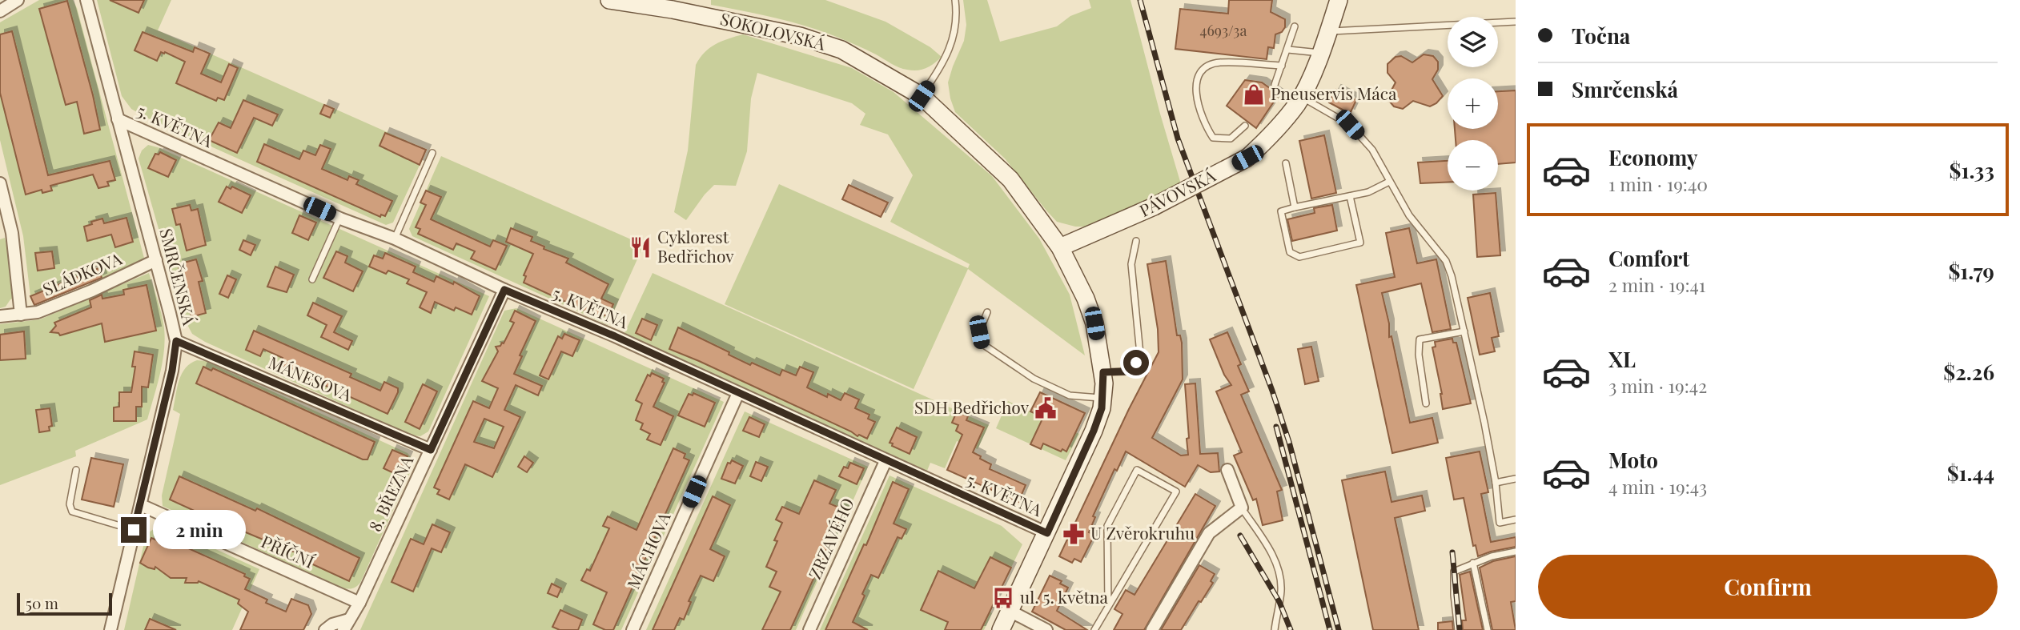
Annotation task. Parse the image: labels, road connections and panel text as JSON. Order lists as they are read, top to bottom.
{
  "streets": {
    "street": [
      "SOKOLOVSKÁ",
      "5. KVĚTNA",
      "PÁVOVSKÁ",
      "SLÁDKOVA",
      "SMRČENSKÁ",
      "MÁNESOVA",
      "8. BŘEZNA",
      "ZRZAVÉHO",
      "MÁCHOVA",
      "PŘÍČNÍ"
    ]
  },
  "crossings": [
    ["SOKOLOVSKÁ", "5. KVĚTNA"],
    ["SOKOLOVSKÁ", "PÁVOVSKÁ"],
    ["5. KVĚTNA", "SMRČENSKÁ"],
    ["5. KVĚTNA", "8. BŘEZNA"],
    ["5. KVĚTNA", "ZRZAVÉHO"],
    ["5. KVĚTNA", "MÁCHOVA"],
    ["SLÁDKOVA", "SMRČENSKÁ"],
    ["SMRČENSKÁ", "MÁNESOVA"],
    ["SMRČENSKÁ", "PŘÍČNÍ"],
    ["MÁNESOVA", "8. BŘEZNA"],
    ["8. BŘEZNA", "PŘÍČNÍ"]
  ],
  "places": {
    "shop": ["Pneuservis Máca"],
    "restaurant": ["Cyklorest Bedřichov"],
    "public building": ["SDH Bedřichov"],
    "pharmacy": ["U Zvěrokruhu"],
    "bus stop": ["ul. 5. května"]
  },
  "house_numbers": ["4693/3a"],
  "scale_bar": "50 m",
  "page": {
    "banner": ["Točna", "Smrčenská"],
    "map_buttons": ["+", "−"],
    "list": [
      {
        "name": "Economy",
        "note": "1 min · 19:40",
        "value": "$1.33"
      },
      {
        "name": "Comfort",
        "note": "2 min · 19:41",
        "value": "$1.79"
      },
      {
        "name": "XL",
        "note": "3 min · 19:42",
        "value": "$2.26"
      },
      {
        "name": "Moto",
        "note": "4 min · 19:43",
        "value": "$1.44"
      }
    ],
    "bubble": "2 min",
    "buttons": "Confirm",
    "scale": "50 m"
  }
}
